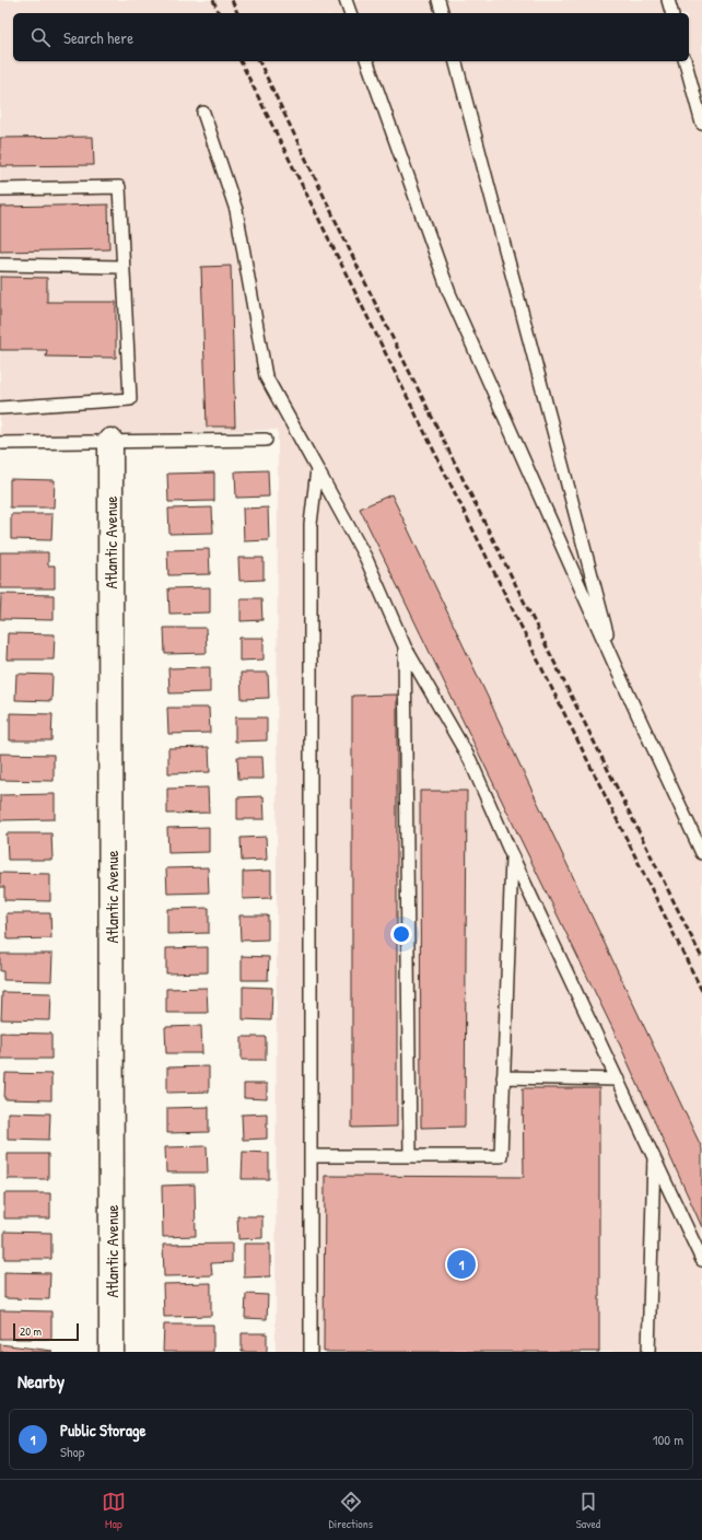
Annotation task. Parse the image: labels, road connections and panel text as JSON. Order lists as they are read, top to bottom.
{
  "streets": {
    "street": ["Atlantic Avenue"]
  },
  "scale_bar": "20 m",
  "page": {
    "search": "Search here",
    "pins": "1",
    "scale": "20 m",
    "heading": "Nearby",
    "list": [
      {
        "mark": "1",
        "name": "Public Storage",
        "note": "Shop",
        "value": "100 m"
      }
    ],
    "nav": ["Map", "Directions", "Saved"]
  }
}
